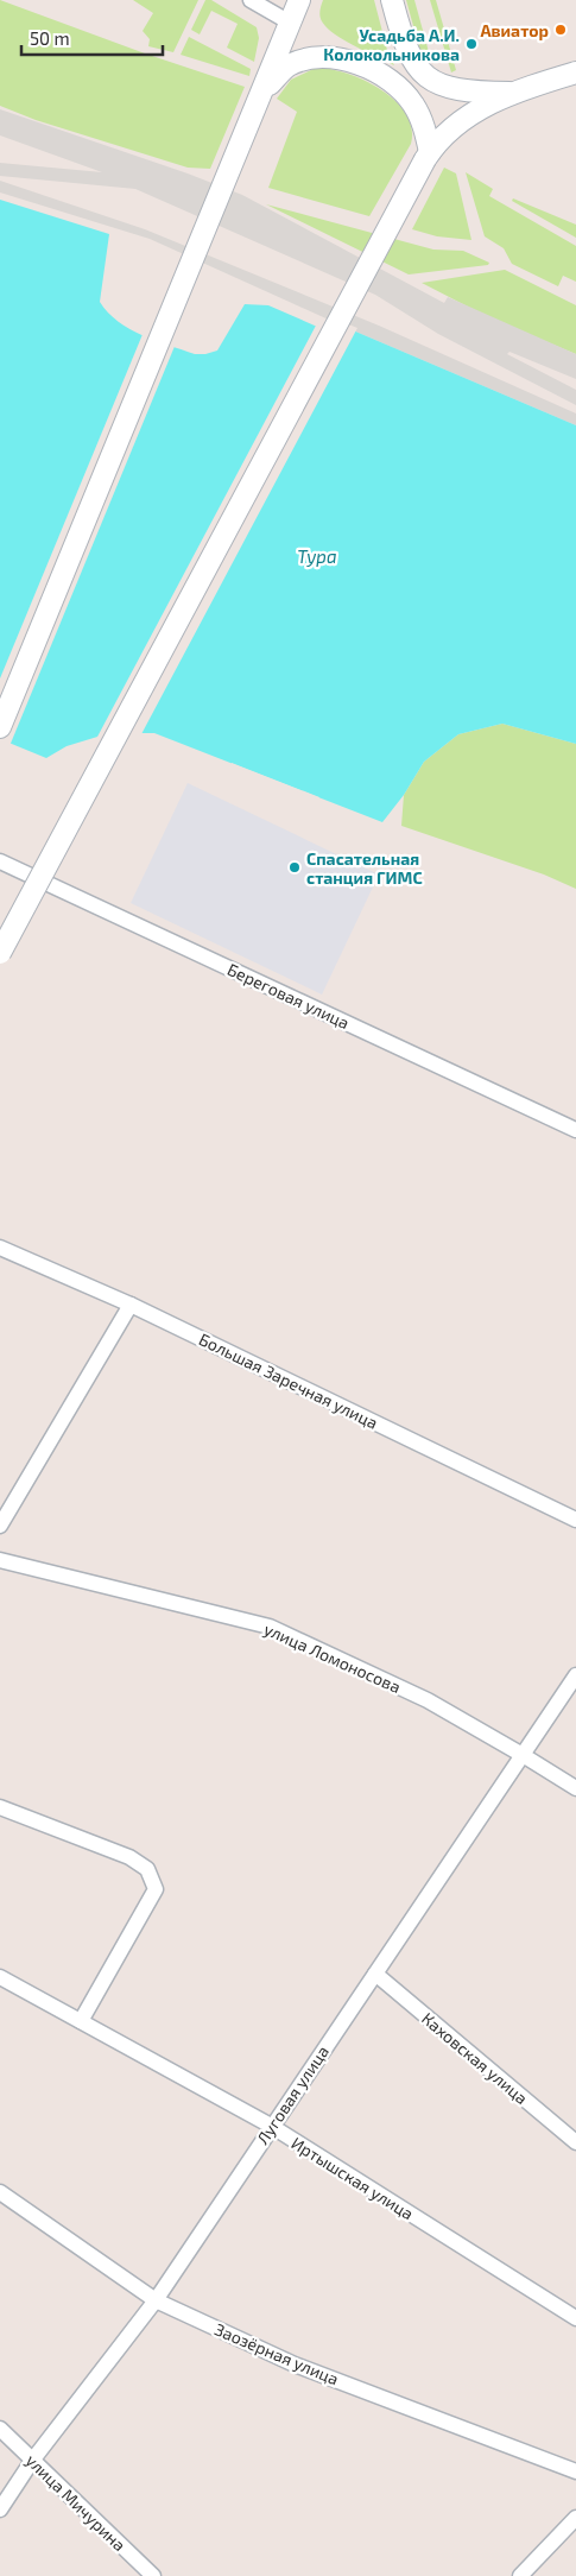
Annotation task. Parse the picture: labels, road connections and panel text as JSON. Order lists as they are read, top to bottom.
{
  "streets": {
    "street": [
      "Береговая улица",
      "Большая Заречная улица",
      "улица Ломоносова",
      "Каховская улица",
      "Луговая улица",
      "Иртышская улица",
      "Заозёрная улица",
      "улица Мичурина"
    ]
  },
  "crossings": [
    ["улица Ломоносова", "Луговая улица"],
    ["Каховская улица", "Луговая улица"],
    ["Луговая улица", "Иртышская улица"],
    ["Луговая улица", "Заозёрная улица"],
    ["Луговая улица", "улица Мичурина"]
  ],
  "water": ["Тура"],
  "places": ["Авиатор", "Усадьба А.И. Колокольникова", "Спасательная станция ГИМС"],
  "scale_bar": "50 m"
}
